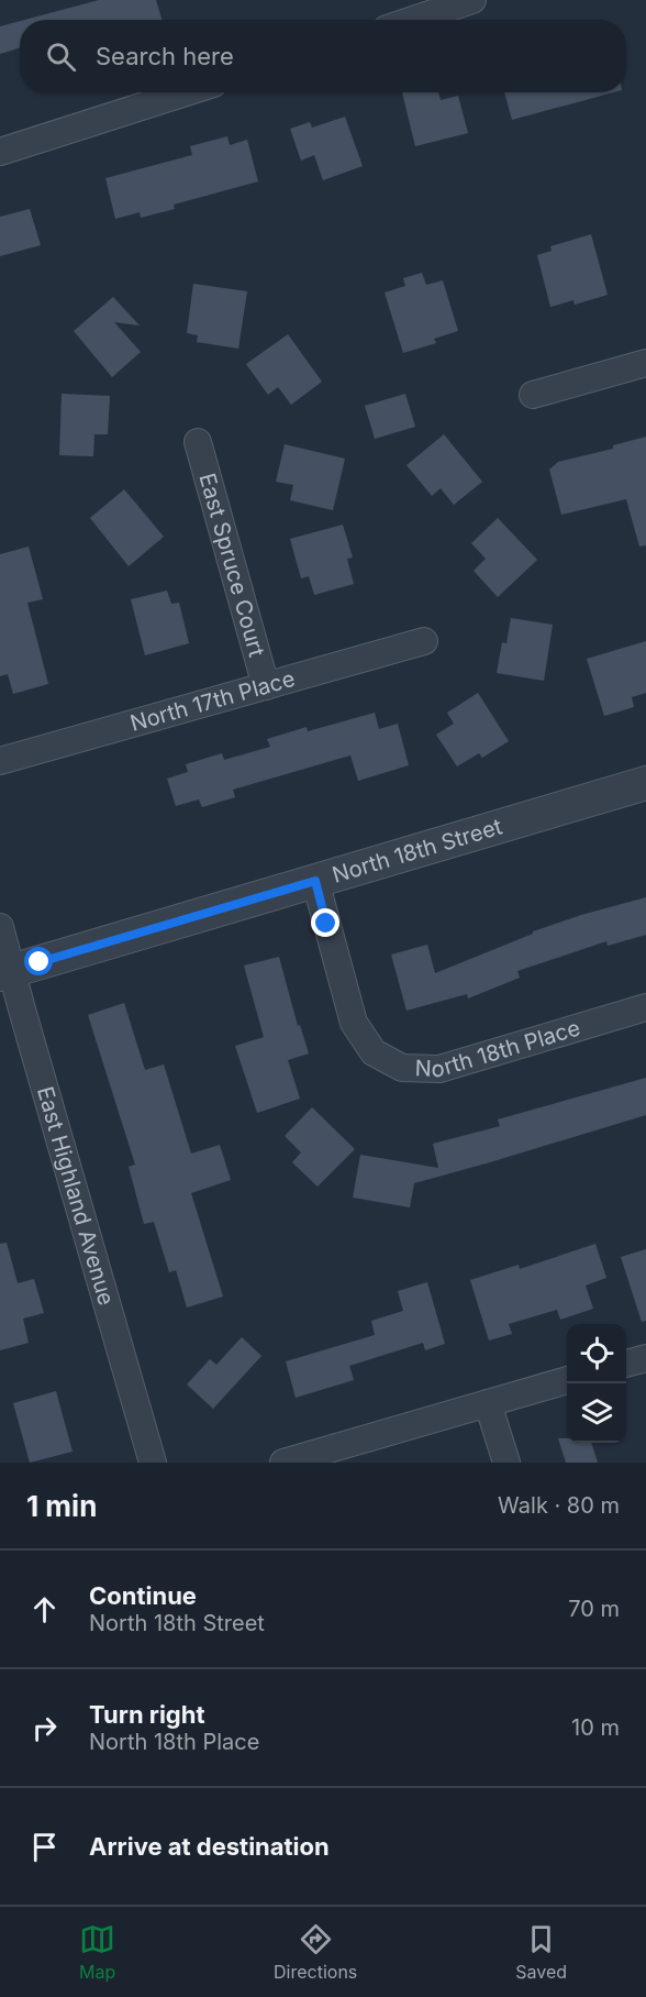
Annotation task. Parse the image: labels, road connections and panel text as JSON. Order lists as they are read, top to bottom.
{
  "streets": {
    "street": [
      "East Spruce Court",
      "North 17th Place",
      "North 18th Street",
      "North 18th Place",
      "East Highland Avenue"
    ]
  },
  "crossings": [
    ["East Spruce Court", "North 17th Place"],
    ["North 18th Street", "North 18th Place"],
    ["North 18th Street", "East Highland Avenue"]
  ],
  "page": {
    "search": "Search here",
    "heading": ["1 min", "Walk · 80 m"],
    "list": [
      ["Continue", "North 18th Street", "70 m"],
      ["Turn right", "North 18th Place", "10 m"],
      "Arrive at destination"
    ],
    "nav": ["Map", "Directions", "Saved"]
  }
}
